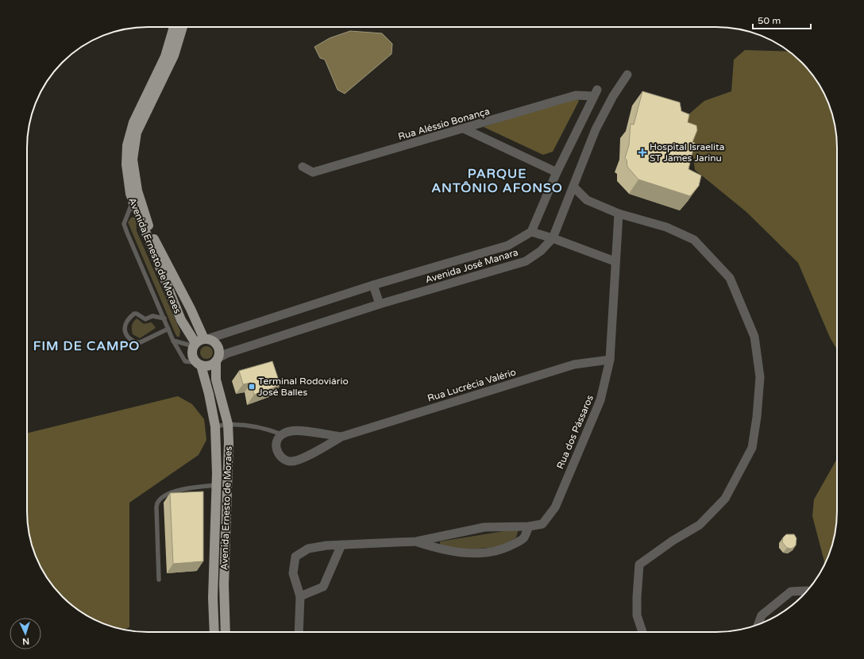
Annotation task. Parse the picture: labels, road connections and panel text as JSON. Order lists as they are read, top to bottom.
{
  "streets": {
    "main road": ["Avenida Ernesto de Moraes"],
    "street": [
      "Rua Aléssio Bonança",
      "Avenida José Manara",
      "Rua Lucrécia Valério",
      "Rua dos Pássaros"
    ]
  },
  "crossings": [
    ["Avenida Ernesto de Moraes", "Avenida José Manara"],
    ["Rua Lucrécia Valério", "Rua dos Pássaros"]
  ],
  "districts": ["PARQUE ANTÔNIO AFONSO", "FIM DE CAMPO"],
  "places": {
    "health": ["Hospital Israelita ST James Jarinu"],
    "transit": ["Terminal Rodoviário José Balles"]
  },
  "scale_bar": "50 m",
  "north": "bottom"
}
